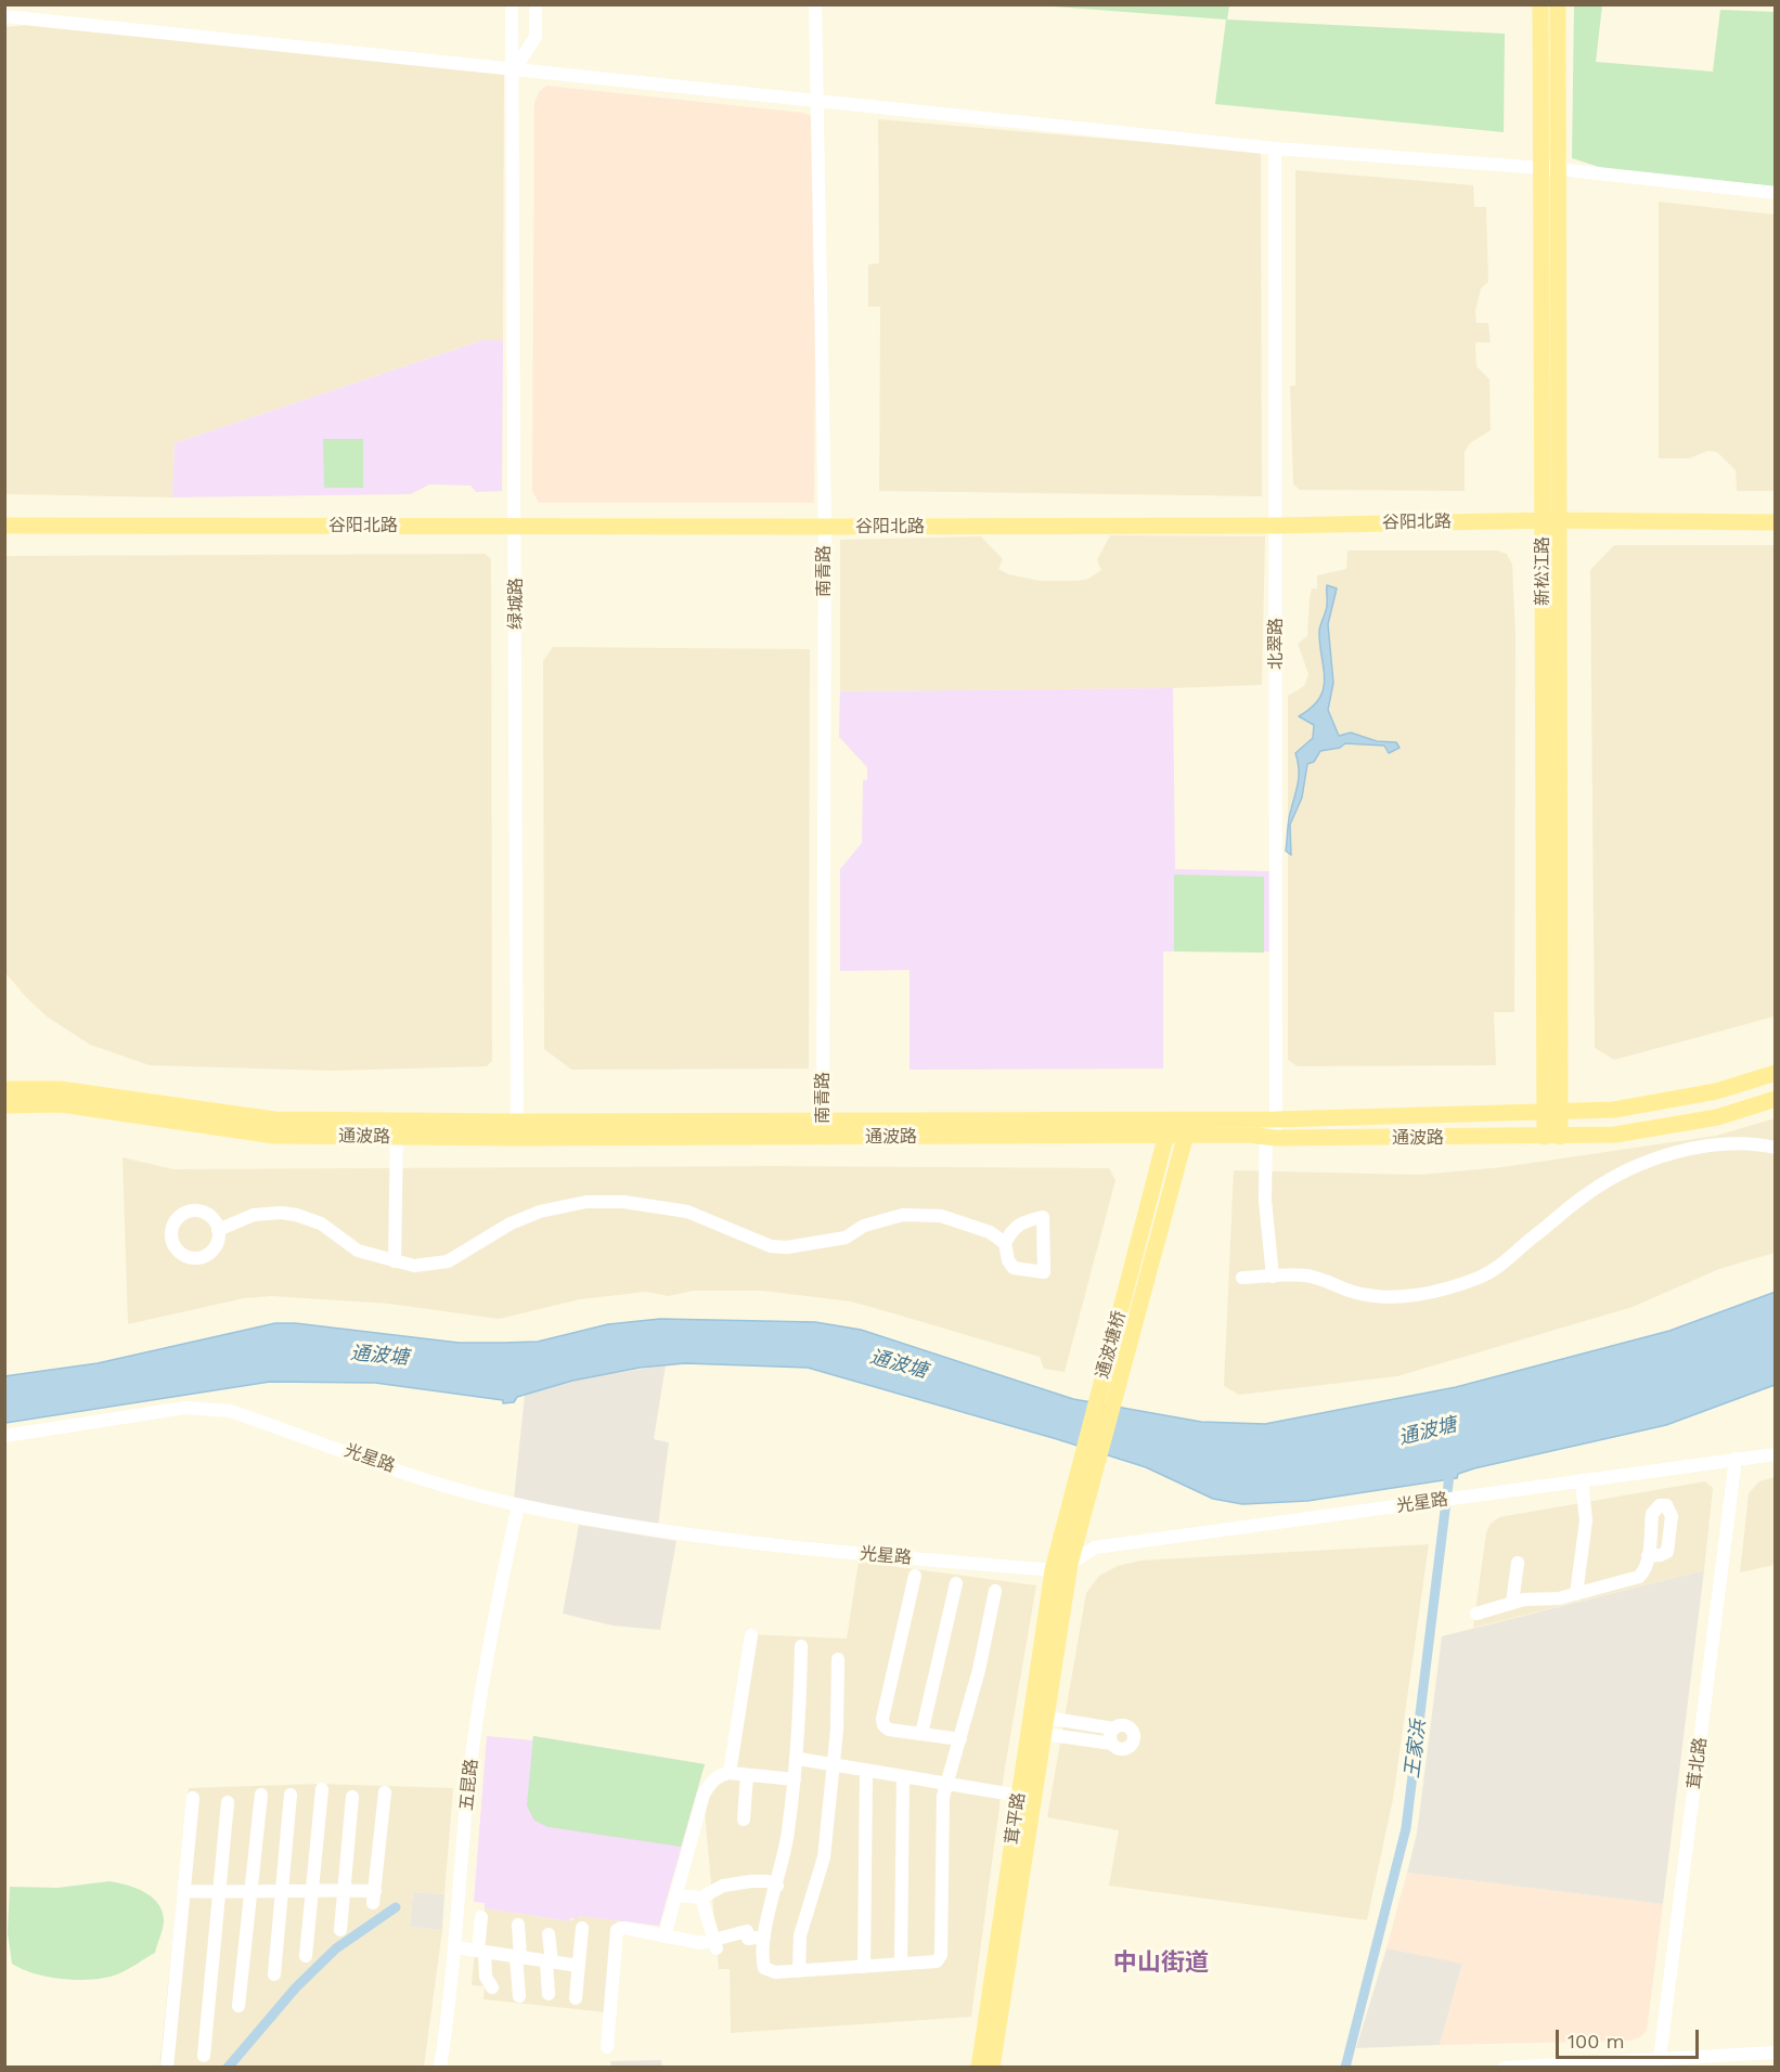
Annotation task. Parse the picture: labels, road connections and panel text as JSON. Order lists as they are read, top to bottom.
{
  "streets": {
    "main road": [
      "谷阳北路",
      "新松江路",
      "通波路",
      "通波塘桥",
      "茸平路"
    ],
    "street": [
      "南青路",
      "绿城路",
      "北翠路",
      "光星路",
      "茸北路",
      "五昆路"
    ]
  },
  "crossings": [
    ["谷阳北路", "南青路"],
    ["谷阳北路", "新松江路"],
    ["谷阳北路", "绿城路"],
    ["谷阳北路", "北翠路"],
    ["南青路", "通波路"],
    ["新松江路", "通波路"],
    ["绿城路", "通波路"],
    ["北翠路", "通波路"],
    ["通波路", "通波塘桥"],
    ["通波塘桥", "光星路"],
    ["通波塘桥", "茸平路"],
    ["光星路", "茸北路"],
    ["光星路", "五昆路"],
    ["光星路", "茸平路"]
  ],
  "districts": ["中山街道"],
  "water": ["通波塘", "王家浜"],
  "scale_bar": "100 m"
}
